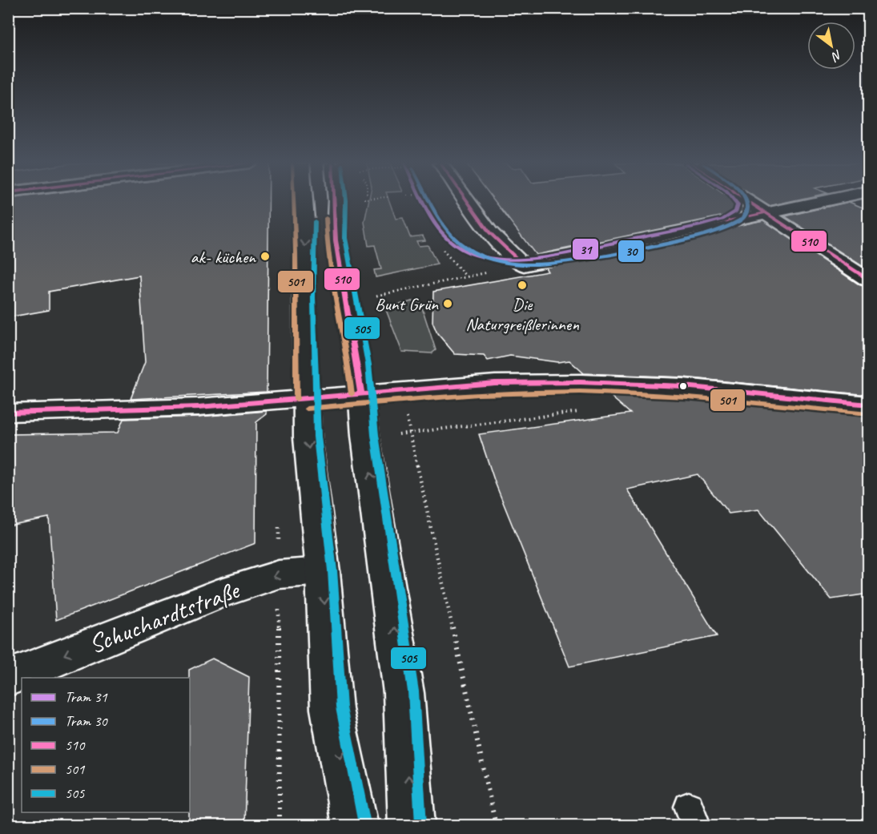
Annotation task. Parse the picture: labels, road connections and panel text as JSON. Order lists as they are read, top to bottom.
{
  "streets": {
    "main road": ["Schuchardtstraße"]
  },
  "places": ["ak- küchen", "Die Naturgreißlerinnen", "Bunt Grün"],
  "lines": [
    "tram line 31",
    "tram line 30",
    "transit line 510",
    "transit line 501",
    "transit line 505"
  ],
  "legend": [
    "Tram 31",
    "Tram 30",
    "510",
    "501",
    "505"
  ],
  "north": "bottom right"
}
